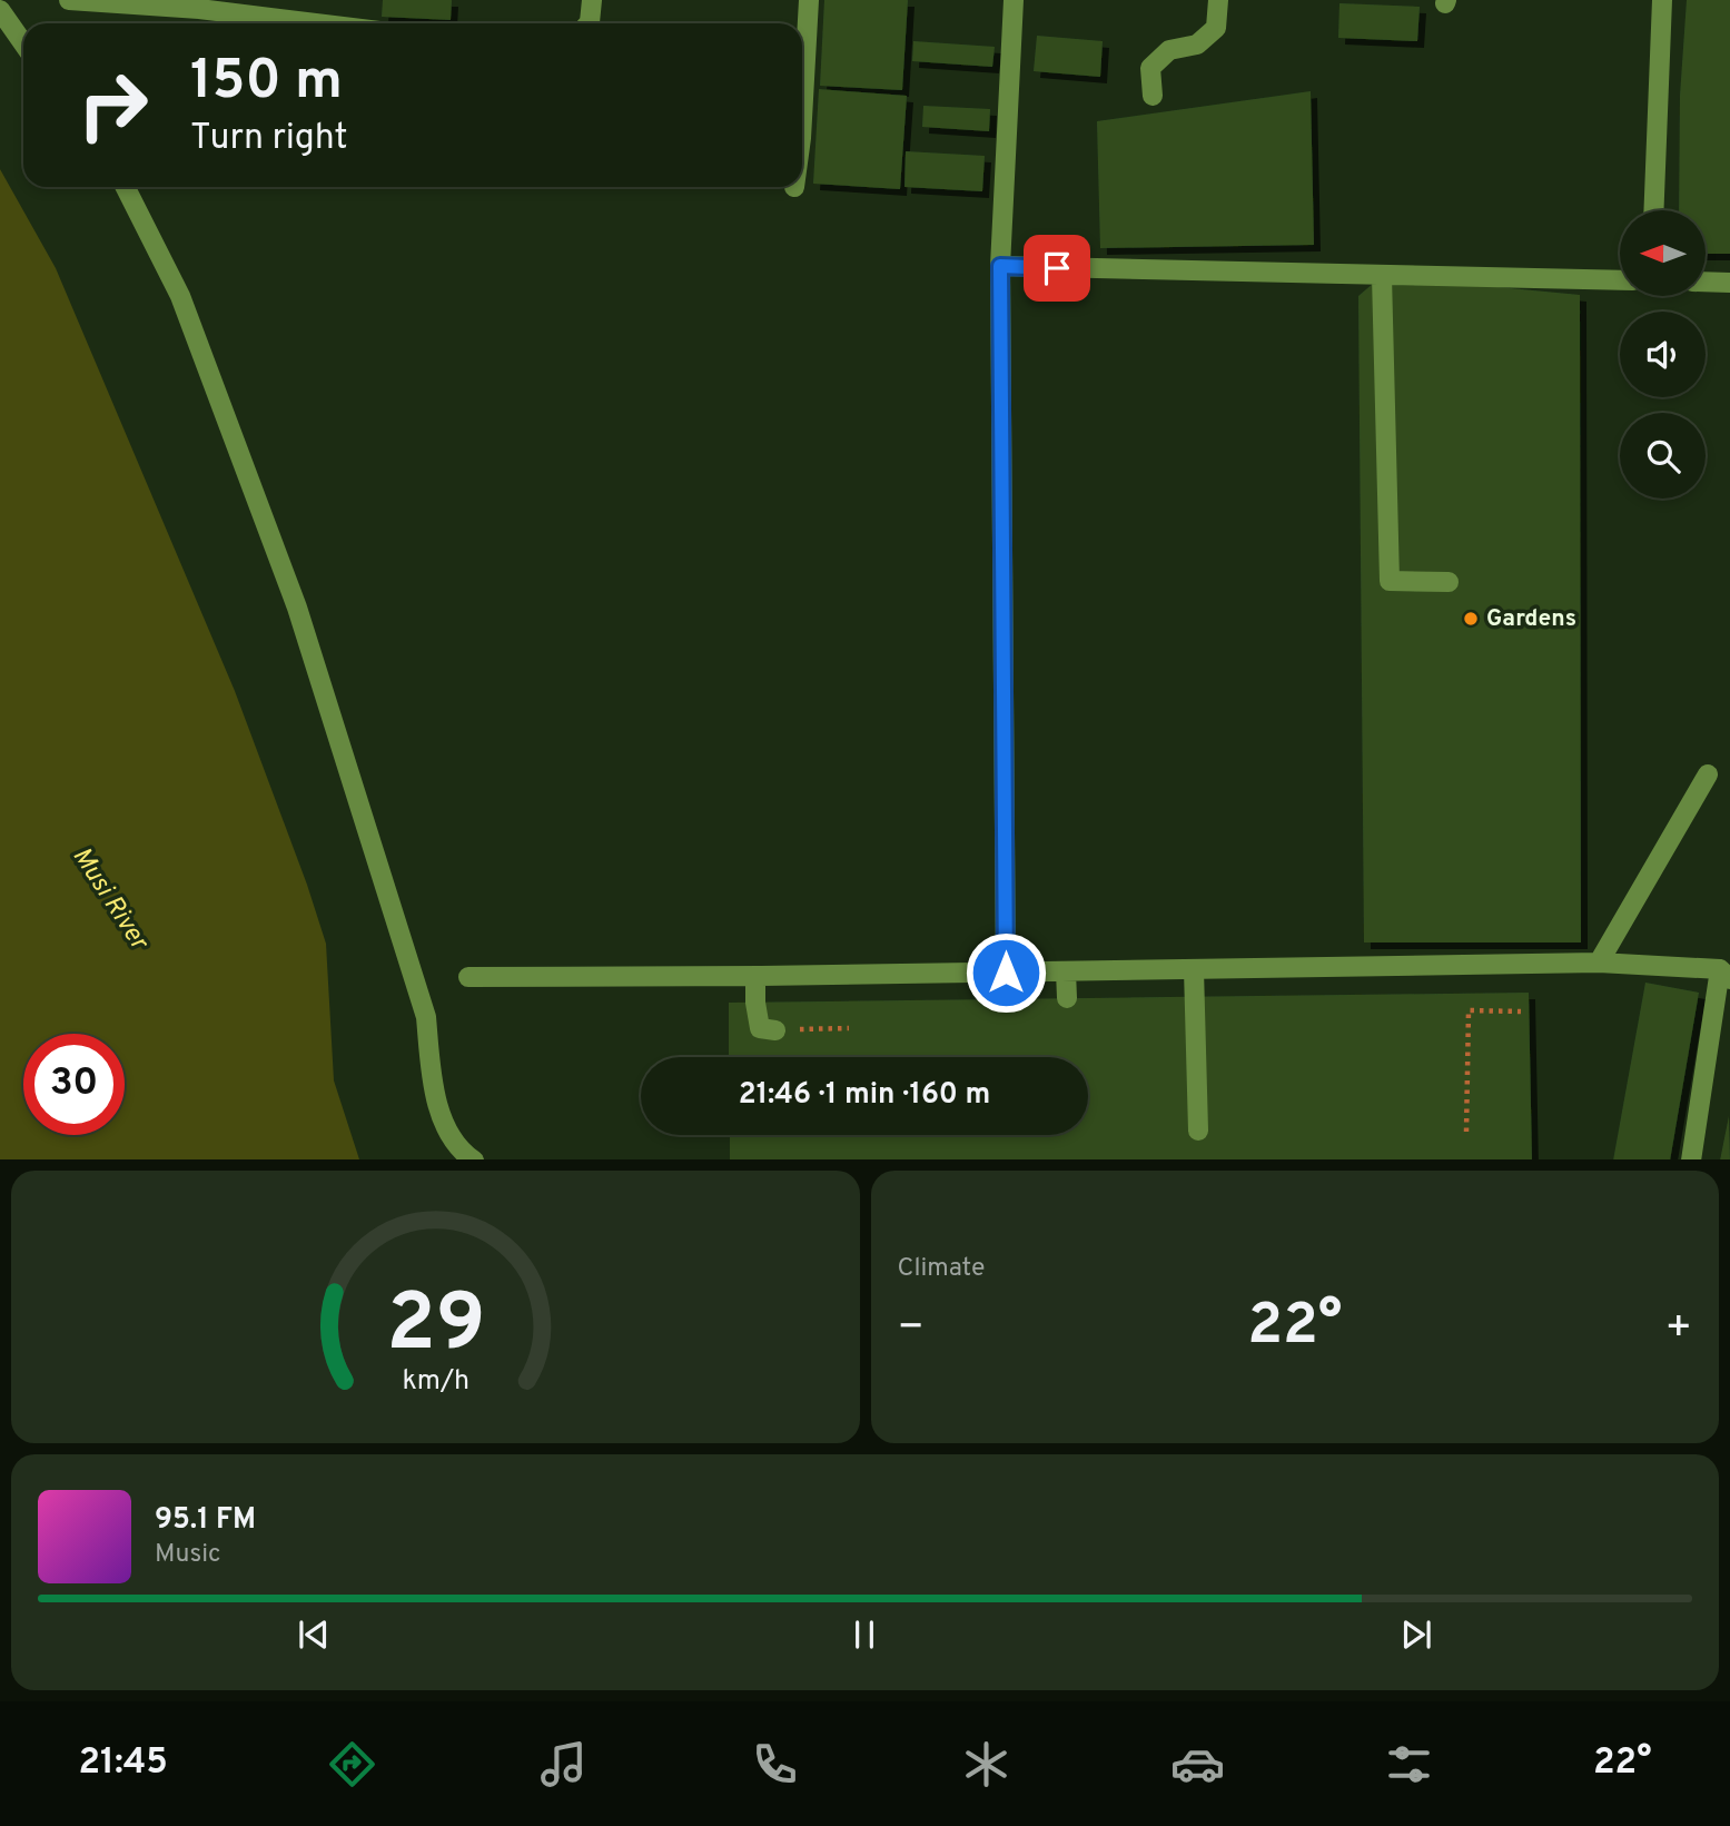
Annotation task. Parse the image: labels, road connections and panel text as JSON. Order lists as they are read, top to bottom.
{
  "water": ["Musi River"],
  "places": ["Gardens"],
  "north": "left",
  "page": {
    "turn": ["150 m", "Turn right"],
    "limit": "30",
    "trip": "21:46 · 1 min · 160 m",
    "tile": "Climate",
    "heat": ["−", "22°", "+"],
    "song": ["95.1 FM", "Music"],
    "tabs": ["21:45", "22°"],
    "gauge": ["29", "km/h"]
  }
}
